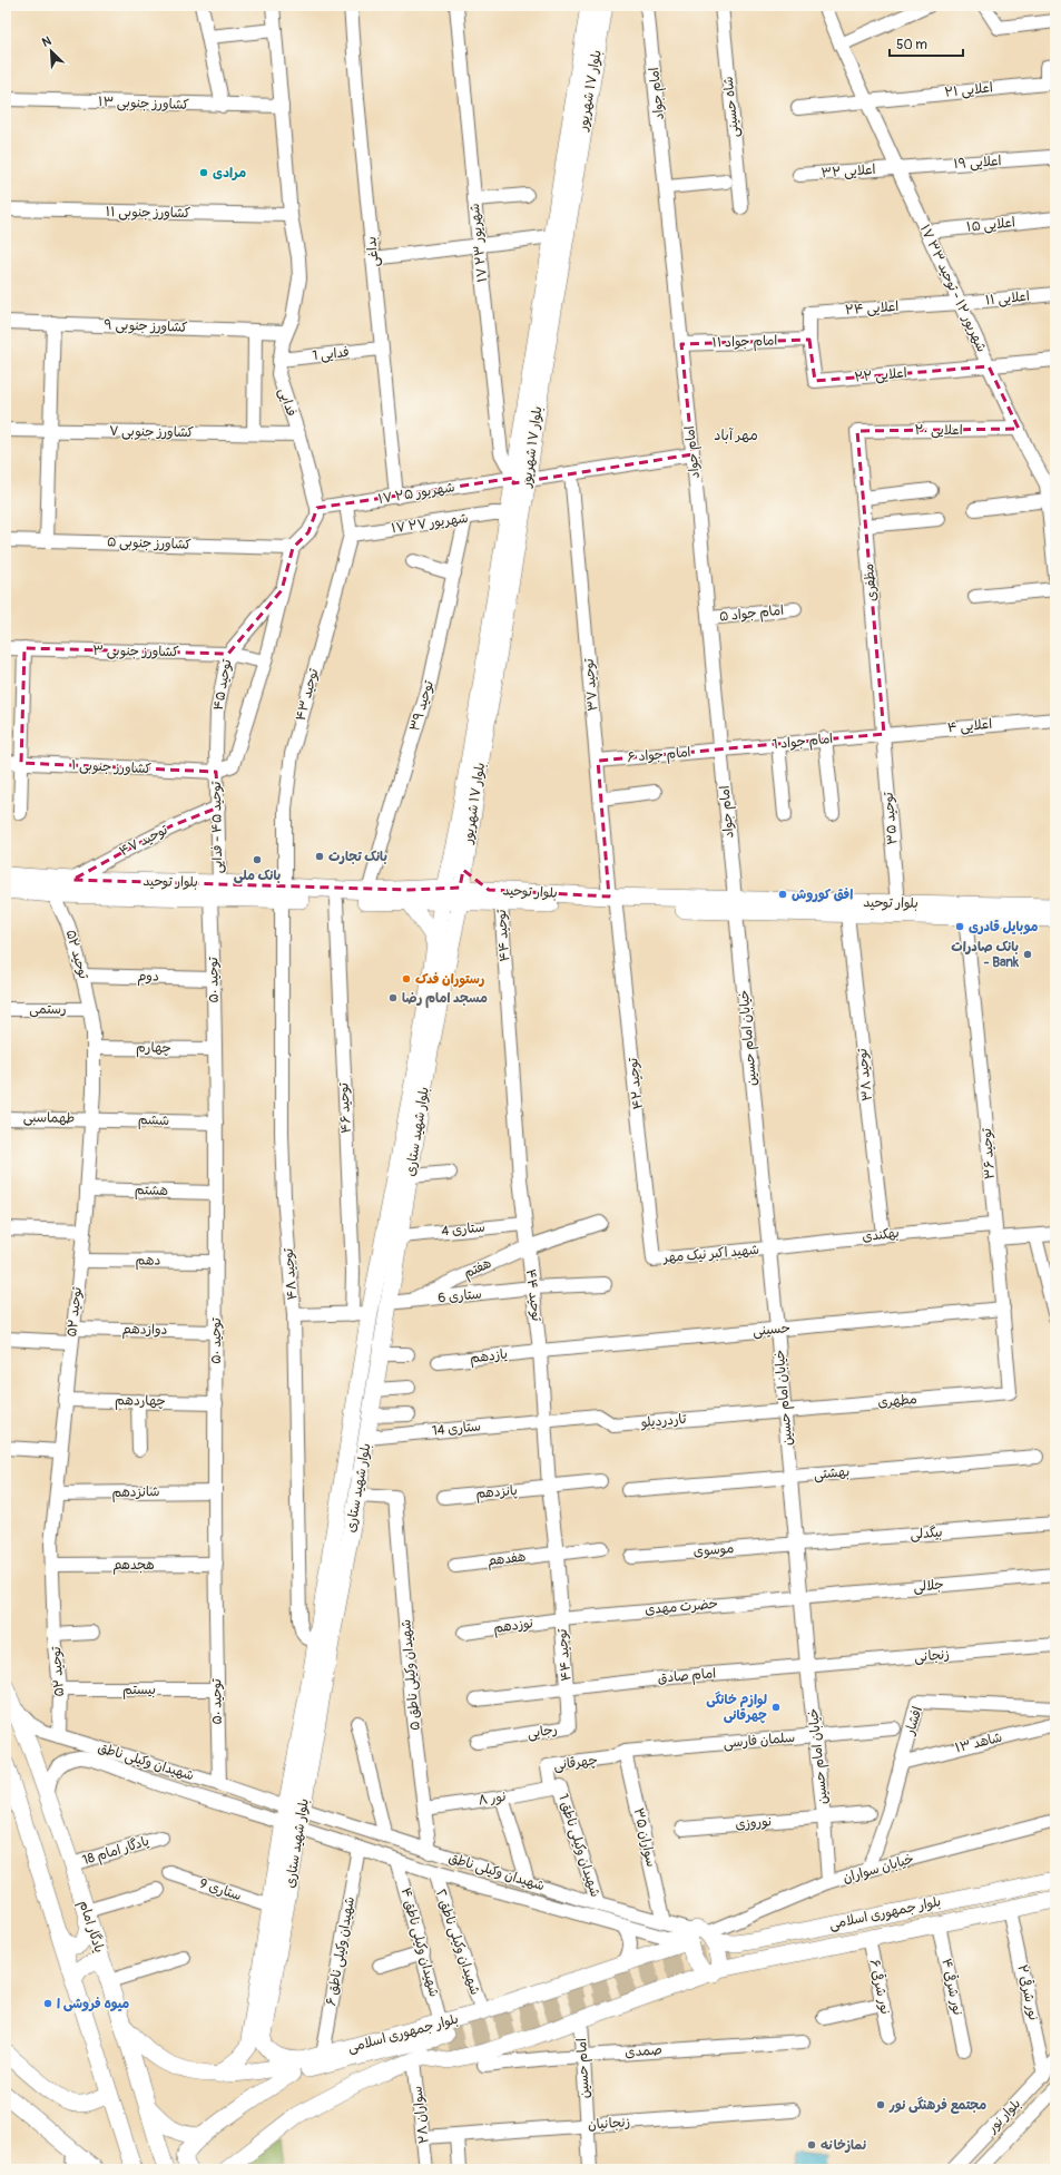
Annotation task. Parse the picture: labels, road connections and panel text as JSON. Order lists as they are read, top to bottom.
{
  "streets": {
    "main road": [
      "بلوار ۱۷ شهریور",
      "بلوار توحید",
      "بلوار شهید ستاری",
      "بلوار جمهوری اسلامی",
      "یادگار امام"
    ],
    "street": [
      "اعلایی ۲۱",
      "امام جواد",
      "کشاورز جنوبی ۱۳",
      "شاه حسینی",
      "اعلایی ۱۹",
      "اعلایی ۳۲",
      "کشاورز جنوبی ۱۱",
      "اعلایی ۱۵",
      "۱۷ شهریور ۲۳",
      "بداغی",
      "۱۷ شهریور ۱۲ - توحید ۳۳",
      "اعلایی ۱۱",
      "اعلایی ۲۴",
      "کشاورز جنوبی ۹",
      "امام جواد ۱۱",
      "فدایی 1",
      "اعلایی ۲۲",
      "فدایی",
      "اعلایی ۲۰",
      "کشاورز جنوبی ۷",
      "۱۷ شهریور ۲۵",
      "۱۷ شهریور ۲۷",
      "کشاورز جنوبی ۵",
      "مظفری",
      "امام جواد ۵",
      "کشاورز جنوبی ۳",
      "توحید ۴۵",
      "توحید ۳۷",
      "توحید ۴۳",
      "توحید ۳۹",
      "اعلایی ۴",
      "امام جواد 1",
      "امام جواد ۶",
      "کشاورز جنوبی ۱",
      "توحید ۳۵",
      "توحید ۴۵ - فدایی",
      "توحید ۴۷",
      "توحید ۴۴",
      "توحید ۵۲",
      "دوم",
      "توحید ۵۰",
      "رستمی",
      "خیابان امام حسین",
      "چهارم",
      "توحید ۳۸",
      "توحید ۴۲",
      "توحید ۴۶",
      "طهماسبی",
      "ششم",
      "توحید ۳۶",
      "هشتم",
      "ستاری 4",
      "بهکندی",
      "شهید اکبر نیک مهر",
      "دهم",
      "هفتم",
      "توحید ۴۸",
      "ستاری 6",
      "دوازدهم",
      "حسینی",
      "یازدهم",
      "چهاردهم",
      "مطهری",
      "تاردردیلو",
      "ستاری 14",
      "بهشتی",
      "شانزدهم",
      "پانزدهم",
      "بیگدلی",
      "موسوی",
      "هفدهم",
      "هجدهم",
      "جلالی",
      "حضرت مهدی",
      "نوزدهم",
      "زنجانی",
      "شهیدان وکیلی ناطق ۵",
      "امام صادق",
      "بیستم",
      "افشار",
      "رجایی",
      "سلمان فارسی",
      "شاهد ۱۳",
      "شهیدان وکیلی ناطق",
      "چهرقانی",
      "نور ۸",
      "نوروزی",
      "سواران ۳۵",
      "شهیدان وکیلی ناطق 1",
      "یادگار امام 18",
      "خیابان سواران",
      "ستاری 9",
      "شهیدان وکیلی ناطق ۴",
      "شهیدان وکیلی ناطق ٢",
      "شهیدان وکیلی ناطق ۶",
      "نور شرقی ۶",
      "نور شرقی ۴",
      "نور شرقی ۲",
      "صمدی",
      "امام حسین",
      "سواران ۲۸",
      "بلوار نور",
      "زنجانیان"
    ]
  },
  "crossings": [
    ["بلوار ۱۷ شهریور", "۱۷ شهریور ۲۳"],
    ["بلوار ۱۷ شهریور", "۱۷ شهریور ۲۵"],
    ["بلوار ۱۷ شهریور", "۱۷ شهریور ۲۷"],
    ["بلوار ۱۷ شهریور", "بلوار توحید"],
    ["بلوار ۱۷ شهریور", "بلوار شهید ستاری"],
    ["اعلایی ۲۱", "۱۷ شهریور ۱۲ - توحید ۳۳"],
    ["امام جواد", "امام جواد ۱۱"],
    ["امام جواد", "۱۷ شهریور ۲۵"],
    ["امام جواد", "امام جواد ۵"],
    ["امام جواد", "امام جواد 1"],
    ["امام جواد", "امام جواد ۶"],
    ["امام جواد", "بلوار توحید"],
    ["امام جواد", "خیابان امام حسین"],
    ["کشاورز جنوبی ۱۳", "فدایی"],
    ["اعلایی ۱۹", "اعلایی ۳۲"],
    ["اعلایی ۱۹", "۱۷ شهریور ۱۲ - توحید ۳۳"],
    ["اعلایی ۳۲", "۱۷ شهریور ۱۲ - توحید ۳۳"],
    ["کشاورز جنوبی ۱۱", "فدایی"],
    ["اعلایی ۱۵", "۱۷ شهریور ۱۲ - توحید ۳۳"],
    ["۱۷ شهریور ۲۳", "۱۷ شهریور ۲۵"],
    ["بداغی", "فدایی 1"],
    ["بداغی", "۱۷ شهریور ۲۵"],
    ["۱۷ شهریور ۱۲ - توحید ۳۳", "اعلایی ۱۱"],
    ["۱۷ شهریور ۱۲ - توحید ۳۳", "اعلایی ۲۴"],
    ["۱۷ شهریور ۱۲ - توحید ۳۳", "اعلایی ۲۲"],
    ["۱۷ شهریور ۱۲ - توحید ۳۳", "اعلایی ۲۰"],
    ["اعلایی ۱۱", "اعلایی ۲۴"],
    ["اعلایی ۲۴", "امام جواد ۱۱"],
    ["اعلایی ۲۴", "اعلایی ۲۲"],
    ["کشاورز جنوبی ۹", "فدایی"],
    ["امام جواد ۱۱", "اعلایی ۲۲"],
    ["فدایی 1", "فدایی"],
    ["فدایی", "کشاورز جنوبی ۷"],
    ["فدایی", "۱۷ شهریور ۲۵"],
    ["اعلایی ۲۰", "مظفری"],
    ["۱۷ شهریور ۲۵", "توحید ۳۷"],
    ["۱۷ شهریور ۲۵", "توحید ۴۳"],
    ["۱۷ شهریور ۲۷", "توحید ۴۳"],
    ["۱۷ شهریور ۲۷", "توحید ۳۹"],
    ["مظفری", "اعلایی ۴"],
    ["مظفری", "امام جواد 1"],
    ["مظفری", "توحید ۳۵"],
    ["کشاورز جنوبی ۳", "توحید ۴۵"],
    ["توحید ۴۵", "کشاورز جنوبی ۱"],
    ["توحید ۴۵", "توحید ۴۵ - فدایی"],
    ["توحید ۳۷", "امام جواد ۶"],
    ["توحید ۳۷", "بلوار توحید"],
    ["توحید ۳۷", "توحید ۴۲"],
    ["توحید ۴۳", "بلوار توحید"],
    ["توحید ۴۳", "توحید ۴۸"],
    ["توحید ۳۹", "بلوار توحید"],
    ["اعلایی ۴", "امام جواد 1"],
    ["اعلایی ۴", "توحید ۳۵"],
    ["امام جواد 1", "امام جواد ۶"],
    ["امام جواد 1", "توحید ۳۵"],
    ["کشاورز جنوبی ۱", "توحید ۴۵ - فدایی"],
    ["توحید ۳۵", "بلوار توحید"],
    ["توحید ۴۵ - فدایی", "توحید ۴۷"],
    ["توحید ۴۵ - فدایی", "بلوار توحید"],
    ["توحید ۴۷", "بلوار توحید"],
    ["بلوار توحید", "توحید ۴۴"],
    ["بلوار توحید", "توحید ۵۲"],
    ["بلوار توحید", "توحید ۵۰"],
    ["بلوار توحید", "خیابان امام حسین"],
    ["بلوار توحید", "توحید ۳۸"],
    ["بلوار توحید", "توحید ۴۲"],
    ["بلوار توحید", "توحید ۴۶"],
    ["بلوار توحید", "بلوار شهید ستاری"],
    ["بلوار توحید", "توحید ۳۶"],
    ["بلوار توحید", "توحید ۴۸"],
    ["توحید ۴۴", "ستاری 4"],
    ["توحید ۴۴", "هفتم"],
    ["توحید ۴۴", "ستاری 6"],
    ["توحید ۴۴", "حسینی"],
    ["توحید ۴۴", "یازدهم"],
    ["توحید ۴۴", "تاردردیلو"],
    ["توحید ۴۴", "ستاری 14"],
    ["توحید ۴۴", "پانزدهم"],
    ["توحید ۴۴", "هفدهم"],
    ["توحید ۴۴", "حضرت مهدی"],
    ["توحید ۴۴", "نوزدهم"],
    ["توحید ۴۴", "امام صادق"],
    ["توحید ۴۴", "رجایی"],
    ["توحید ۵۲", "دوم"],
    ["توحید ۵۲", "رستمی"],
    ["توحید ۵۲", "چهارم"],
    ["توحید ۵۲", "طهماسبی"],
    ["توحید ۵۲", "ششم"],
    ["توحید ۵۲", "هشتم"],
    ["توحید ۵۲", "دهم"],
    ["توحید ۵۲", "دوازدهم"],
    ["توحید ۵۲", "چهاردهم"],
    ["توحید ۵۲", "شانزدهم"],
    ["توحید ۵۲", "هجدهم"],
    ["توحید ۵۲", "بیستم"],
    ["توحید ۵۲", "شهیدان وکیلی ناطق"],
    ["دوم", "توحید ۵۰"],
    ["توحید ۵۰", "چهارم"],
    ["توحید ۵۰", "ششم"],
    ["توحید ۵۰", "هشتم"],
    ["توحید ۵۰", "دهم"],
    ["توحید ۵۰", "دوازدهم"],
    ["توحید ۵۰", "چهاردهم"],
    ["توحید ۵۰", "شانزدهم"],
    ["توحید ۵۰", "هجدهم"],
    ["توحید ۵۰", "بیستم"],
    ["توحید ۵۰", "شهیدان وکیلی ناطق"],
    ["خیابان امام حسین", "بهکندی"],
    ["خیابان امام حسین", "شهید اکبر نیک مهر"],
    ["خیابان امام حسین", "حسینی"],
    ["خیابان امام حسین", "مطهری"],
    ["خیابان امام حسین", "تاردردیلو"],
    ["خیابان امام حسین", "بهشتی"],
    ["خیابان امام حسین", "بیگدلی"],
    ["خیابان امام حسین", "موسوی"],
    ["خیابان امام حسین", "جلالی"],
    ["خیابان امام حسین", "حضرت مهدی"],
    ["خیابان امام حسین", "زنجانی"],
    ["خیابان امام حسین", "امام صادق"],
    ["خیابان امام حسین", "سلمان فارسی"],
    ["خیابان امام حسین", "نوروزی"],
    ["خیابان امام حسین", "خیابان سواران"],
    ["توحید ۳۸", "بهکندی"],
    ["توحید ۴۲", "شهید اکبر نیک مهر"],
    ["طهماسبی", "ششم"],
    ["بلوار شهید ستاری", "ستاری 4"],
    ["بلوار شهید ستاری", "هفتم"],
    ["بلوار شهید ستاری", "توحید ۴۸"],
    ["بلوار شهید ستاری", "ستاری 6"],
    ["بلوار شهید ستاری", "ستاری 14"],
    ["بلوار شهید ستاری", "شهیدان وکیلی ناطق ۵"],
    ["بلوار شهید ستاری", "شهیدان وکیلی ناطق"],
    ["بلوار شهید ستاری", "ستاری 9"],
    ["توحید ۳۶", "بهکندی"],
    ["توحید ۳۶", "حسینی"],
    ["توحید ۳۶", "مطهری"],
    ["بهکندی", "شهید اکبر نیک مهر"],
    ["هفتم", "ستاری 6"],
    ["حسینی", "یازدهم"],
    ["مطهری", "تاردردیلو"],
    ["تاردردیلو", "ستاری 14"],
    ["بیگدلی", "موسوی"],
    ["جلالی", "حضرت مهدی"],
    ["حضرت مهدی", "نوزدهم"],
    ["زنجانی", "امام صادق"],
    ["شهیدان وکیلی ناطق ۵", "شهیدان وکیلی ناطق"],
    ["شهیدان وکیلی ناطق ۵", "نور ۸"],
    ["امام صادق", "رجایی"],
    ["افشار", "شاهد ۱۳"],
    ["افشار", "خیابان سواران"],
    ["سلمان فارسی", "چهرقانی"],
    ["سلمان فارسی", "سواران ۳۵"],
    ["شهیدان وکیلی ناطق", "سواران ۳۵"],
    ["شهیدان وکیلی ناطق", "شهیدان وکیلی ناطق 1"],
    ["شهیدان وکیلی ناطق", "خیابان سواران"],
    ["شهیدان وکیلی ناطق", "بلوار جمهوری اسلامی"],
    ["شهیدان وکیلی ناطق", "یادگار امام"],
    ["شهیدان وکیلی ناطق", "شهیدان وکیلی ناطق ۴"],
    ["شهیدان وکیلی ناطق", "شهیدان وکیلی ناطق ٢"],
    ["شهیدان وکیلی ناطق", "شهیدان وکیلی ناطق ۶"],
    ["چهرقانی", "نور ۸"],
    ["چهرقانی", "سواران ۳۵"],
    ["چهرقانی", "شهیدان وکیلی ناطق 1"],
    ["نور ۸", "شهیدان وکیلی ناطق 1"],
    ["یادگار امام 18", "یادگار امام"],
    ["خیابان سواران", "بلوار جمهوری اسلامی"],
    ["بلوار جمهوری اسلامی", "یادگار امام"],
    ["بلوار جمهوری اسلامی", "شهیدان وکیلی ناطق ۴"],
    ["بلوار جمهوری اسلامی", "شهیدان وکیلی ناطق ٢"],
    ["بلوار جمهوری اسلامی", "شهیدان وکیلی ناطق ۶"],
    ["بلوار جمهوری اسلامی", "نور شرقی ۶"],
    ["بلوار جمهوری اسلامی", "نور شرقی ۴"],
    ["بلوار جمهوری اسلامی", "نور شرقی ۲"],
    ["بلوار جمهوری اسلامی", "امام حسین"],
    ["بلوار جمهوری اسلامی", "سواران ۲۸"],
    ["نور شرقی ۲", "بلوار نور"],
    ["صمدی", "امام حسین"],
    ["امام حسین", "زنجانیان"],
    ["سواران ۲۸", "زنجانیان"]
  ],
  "districts": ["مهر آباد"],
  "places": [
    "مرادی",
    "بانک تجارت",
    "بانک ملی",
    "افق کوروش",
    "موبایل قادری",
    "بانک صادرات - Bank",
    "رستوران فدک",
    "مسجد امام رضا",
    "لوازم خانگی چهرقانی",
    "میوه فروشی ا",
    "مجتمع فرهنگی نور",
    "نمازخانه"
  ],
  "scale_bar": "50 m",
  "north": "top left"
}
